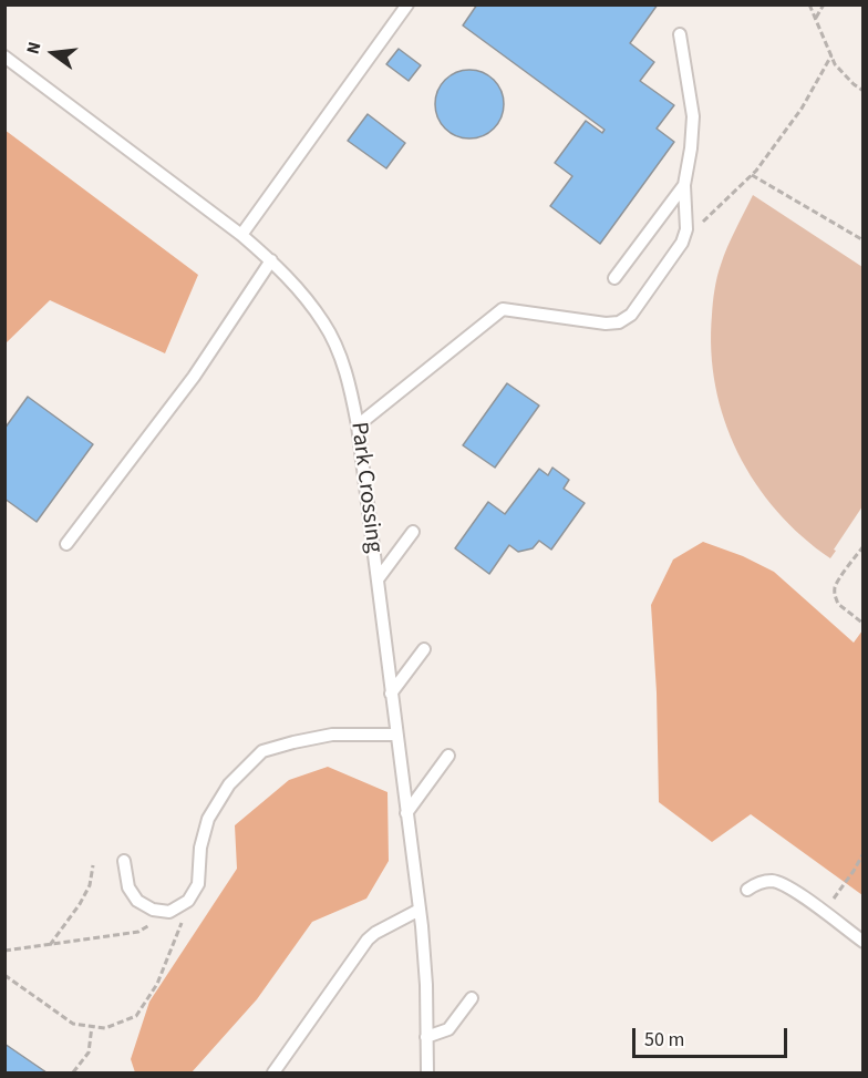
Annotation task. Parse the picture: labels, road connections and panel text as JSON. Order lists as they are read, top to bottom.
{
  "streets": {
    "lane": ["Park Crossing"]
  },
  "scale_bar": "50 m",
  "north": "left"
}
